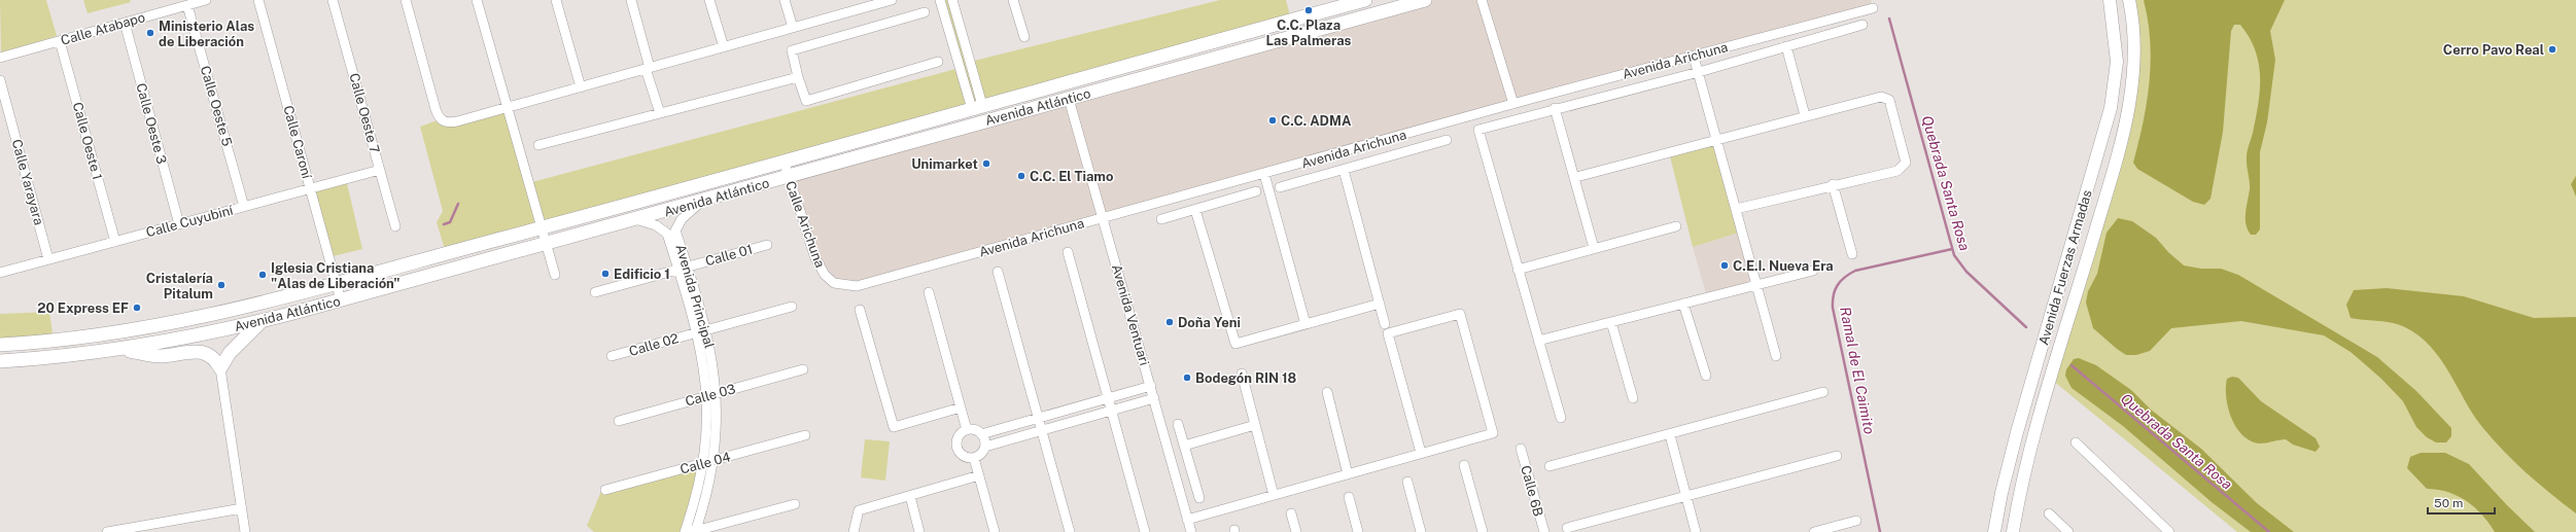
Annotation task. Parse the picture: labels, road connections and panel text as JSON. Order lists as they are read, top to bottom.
{
  "streets": {
    "main road": ["Avenida Atlántico"],
    "street": [
      "Calle Atabapo",
      "Avenida Arichuna",
      "Calle Oeste 5",
      "Calle Oeste 7",
      "Calle Oeste 3",
      "Calle Oeste 1",
      "Calle Caroní",
      "Calle Yarayara",
      "Calle Cuyubiní",
      "Calle Arichuna",
      "Calle 01",
      "Avenida Fuerzas Armadas",
      "Avenida Principal",
      "Avenida Ventuari",
      "Calle 02",
      "Calle 03",
      "Calle 04",
      "Calle 6B"
    ]
  },
  "crossings": [
    ["Calle Atabapo", "Calle Oeste 5"],
    ["Calle Atabapo", "Calle Oeste 3"],
    ["Calle Atabapo", "Calle Oeste 1"],
    ["Avenida Arichuna", "Calle Arichuna"],
    ["Avenida Arichuna", "Avenida Ventuari"],
    ["Calle Oeste 5", "Calle Cuyubiní"],
    ["Avenida Atlántico", "Calle Caroní"],
    ["Avenida Atlántico", "Calle Arichuna"],
    ["Avenida Atlántico", "Avenida Ventuari"],
    ["Calle Oeste 7", "Calle Cuyubiní"],
    ["Calle Oeste 3", "Calle Cuyubiní"],
    ["Calle Oeste 1", "Calle Cuyubiní"],
    ["Calle Caroní", "Calle Cuyubiní"],
    ["Calle Yarayara", "Calle Cuyubiní"],
    ["Calle 01", "Avenida Principal"],
    ["Avenida Principal", "Calle 02"],
    ["Avenida Principal", "Calle 03"],
    ["Avenida Principal", "Calle 04"]
  ],
  "water": ["Quebrada Santa Rosa", "Ramal de El Caimito"],
  "places": [
    "C.C. Plaza Las Palmeras",
    "Ministerio Alas de Liberación",
    "Cerro Pavo Real",
    "C.C. ADMA",
    "Unimarket",
    "C.C. El Tiamo",
    "C.E.I. Nueva Era",
    "Edificio 1",
    "Iglesia Cristiana \"Alas de Liberación\"",
    "Cristalería Pitalum",
    "20 Express EF",
    "Doña Yeni",
    "Bodegón RIN 18"
  ],
  "scale_bar": "50 m"
}
